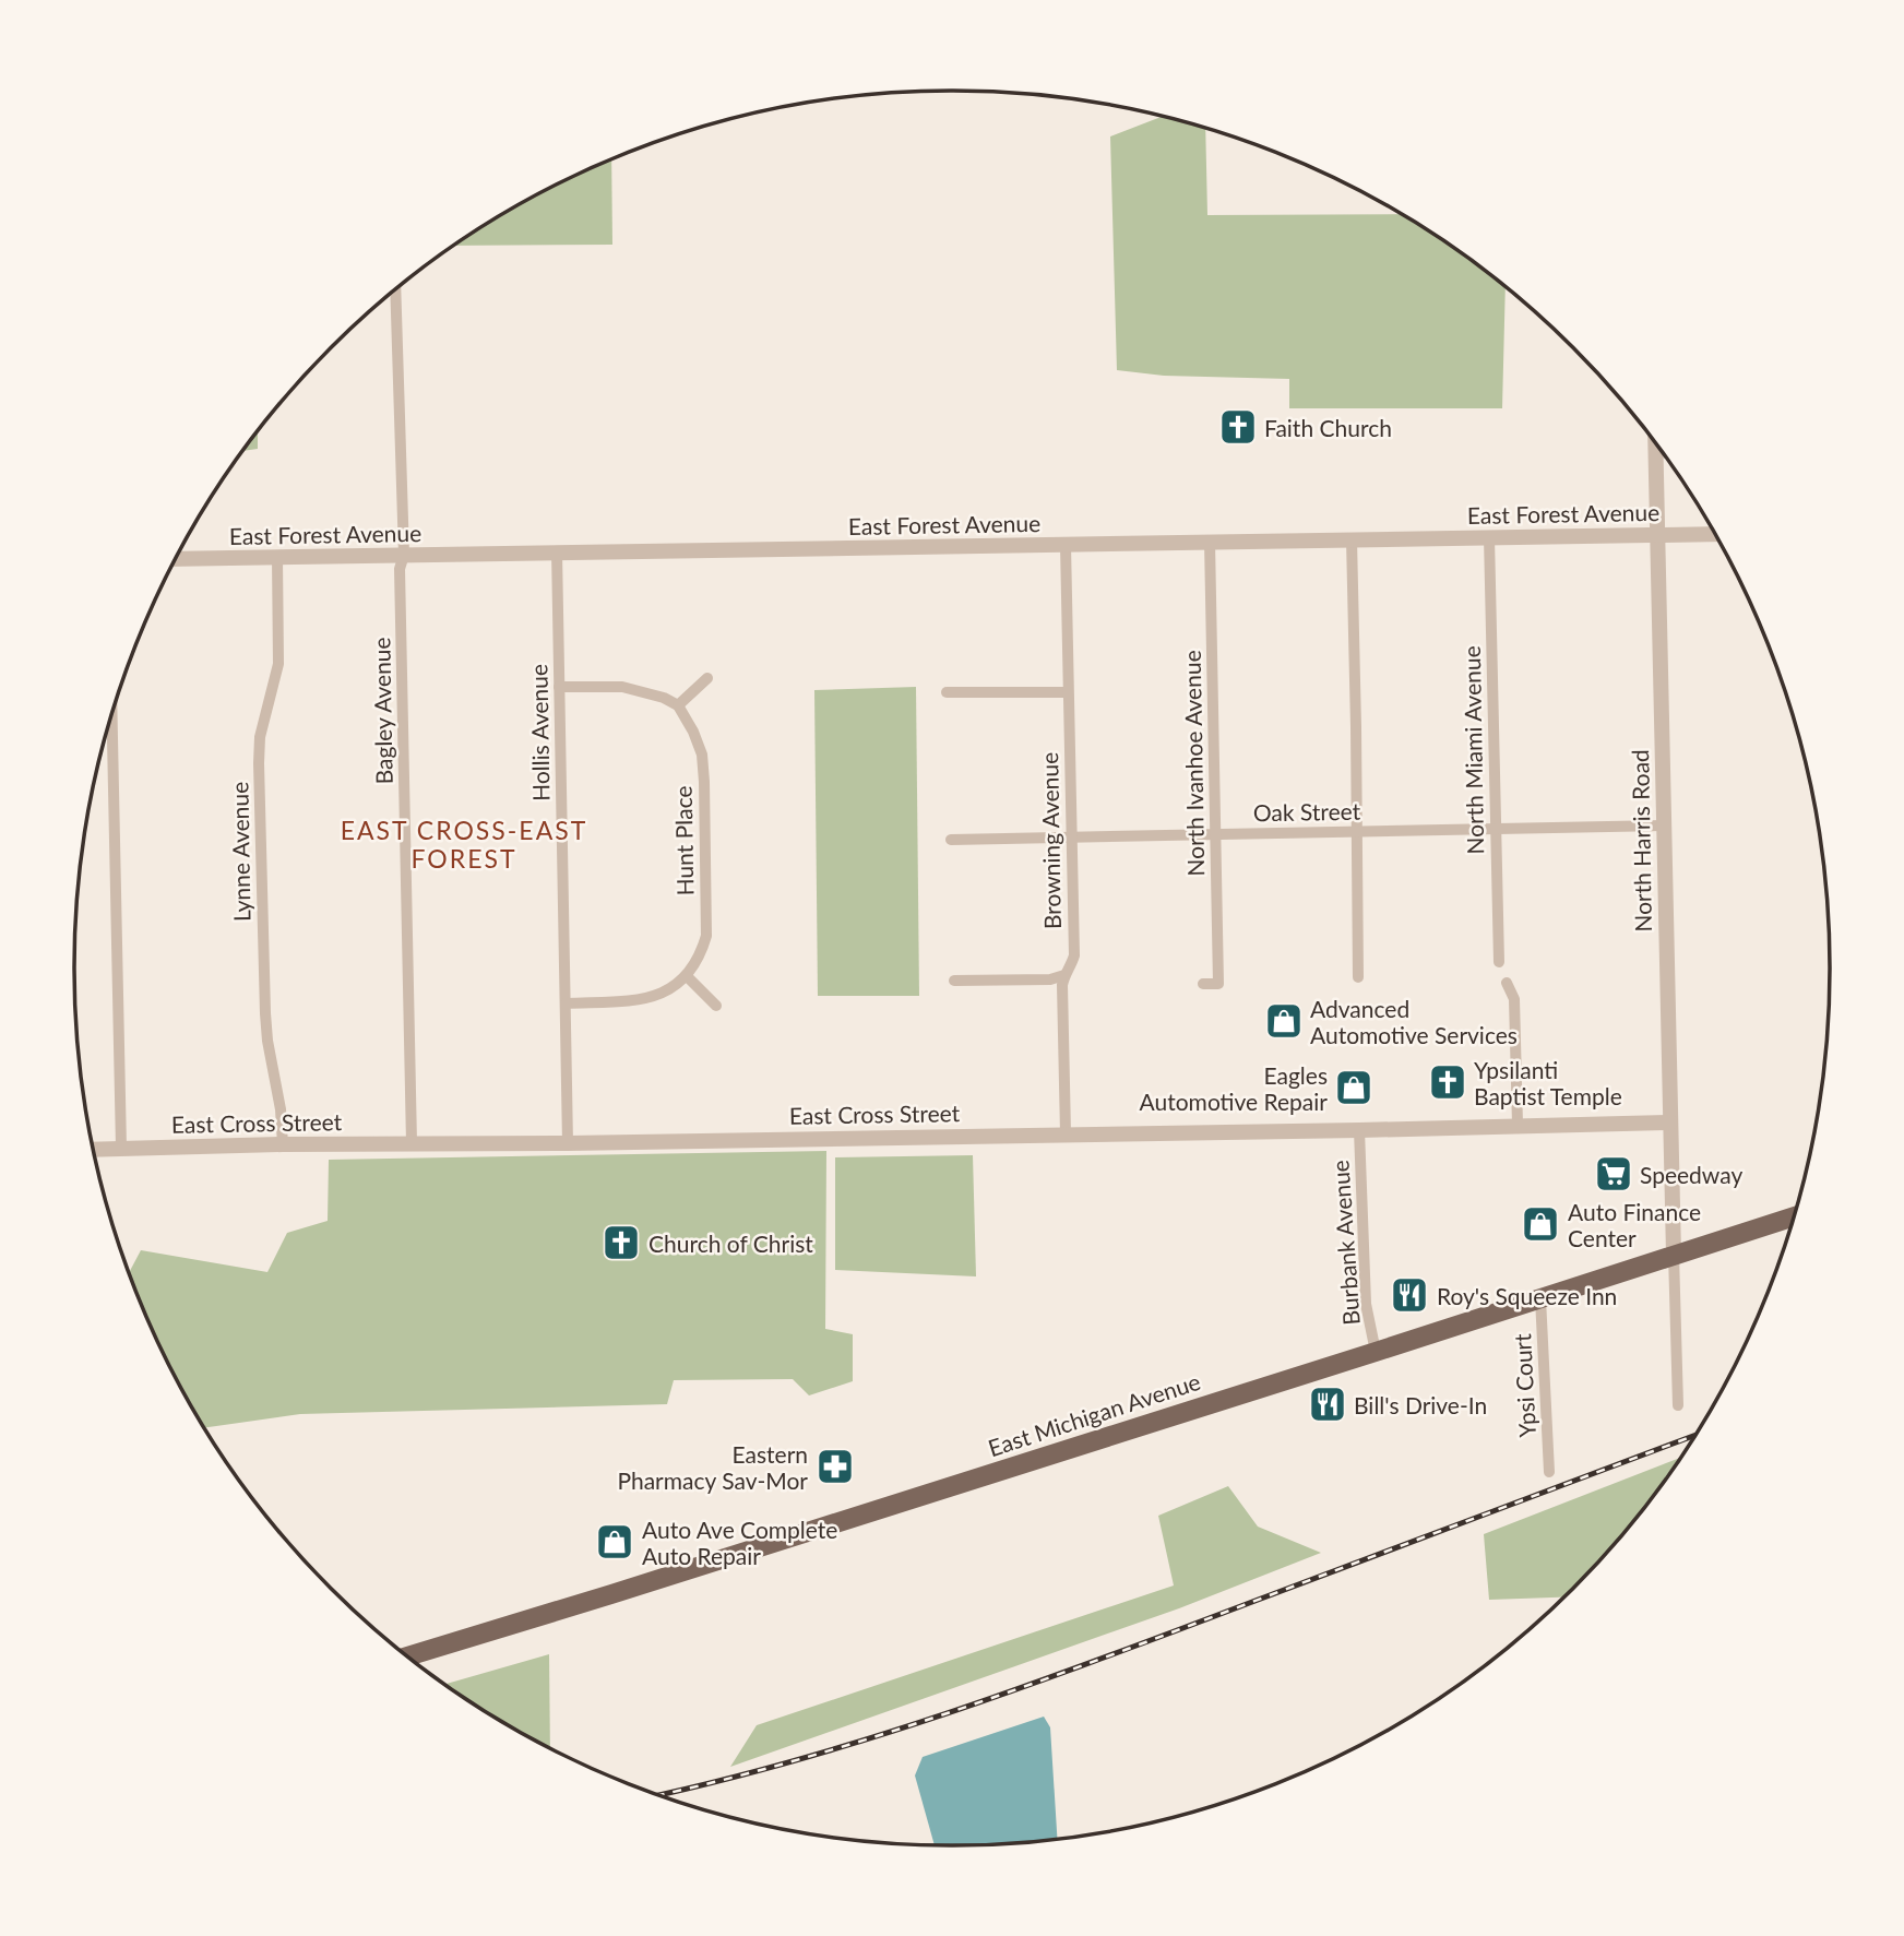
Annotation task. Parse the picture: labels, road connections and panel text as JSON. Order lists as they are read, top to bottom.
{
  "streets": {
    "main road": ["East Michigan Avenue"],
    "street": [
      "East Forest Avenue",
      "Bagley Avenue",
      "Hollis Avenue",
      "North Miami Avenue",
      "North Ivanhoe Avenue",
      "Oak Street",
      "Hunt Place",
      "Browning Avenue",
      "North Harris Road",
      "Lynne Avenue",
      "East Cross Street",
      "Burbank Avenue",
      "Ypsi Court"
    ]
  },
  "crossings": [
    ["East Forest Avenue", "Bagley Avenue"],
    ["East Forest Avenue", "Hollis Avenue"],
    ["East Forest Avenue", "North Miami Avenue"],
    ["East Forest Avenue", "North Ivanhoe Avenue"],
    ["East Forest Avenue", "Browning Avenue"],
    ["East Forest Avenue", "North Harris Road"],
    ["East Forest Avenue", "Lynne Avenue"],
    ["Bagley Avenue", "East Cross Street"],
    ["Hollis Avenue", "East Cross Street"],
    ["North Miami Avenue", "Oak Street"],
    ["North Ivanhoe Avenue", "Oak Street"],
    ["Oak Street", "Browning Avenue"],
    ["Oak Street", "North Harris Road"],
    ["Browning Avenue", "East Cross Street"],
    ["North Harris Road", "East Cross Street"],
    ["North Harris Road", "East Michigan Avenue"],
    ["Lynne Avenue", "East Cross Street"],
    ["East Cross Street", "Burbank Avenue"],
    ["Burbank Avenue", "East Michigan Avenue"],
    ["Ypsi Court", "East Michigan Avenue"]
  ],
  "districts": ["EAST CROSS-EAST FOREST"],
  "places": {
    "church": ["Faith Church", "Ypsilanti Baptist Temple", "Church of Christ"],
    "shop": [
      "Advanced Automotive Services",
      "Eagles Automotive Repair",
      "Auto Finance Center",
      "Auto Ave Complete Auto Repair"
    ],
    "supermarket": ["Speedway"],
    "restaurant": ["Roy's Squeeze Inn", "Bill's Drive-In"],
    "pharmacy": ["Eastern Pharmacy Sav-Mor"]
  }
}
